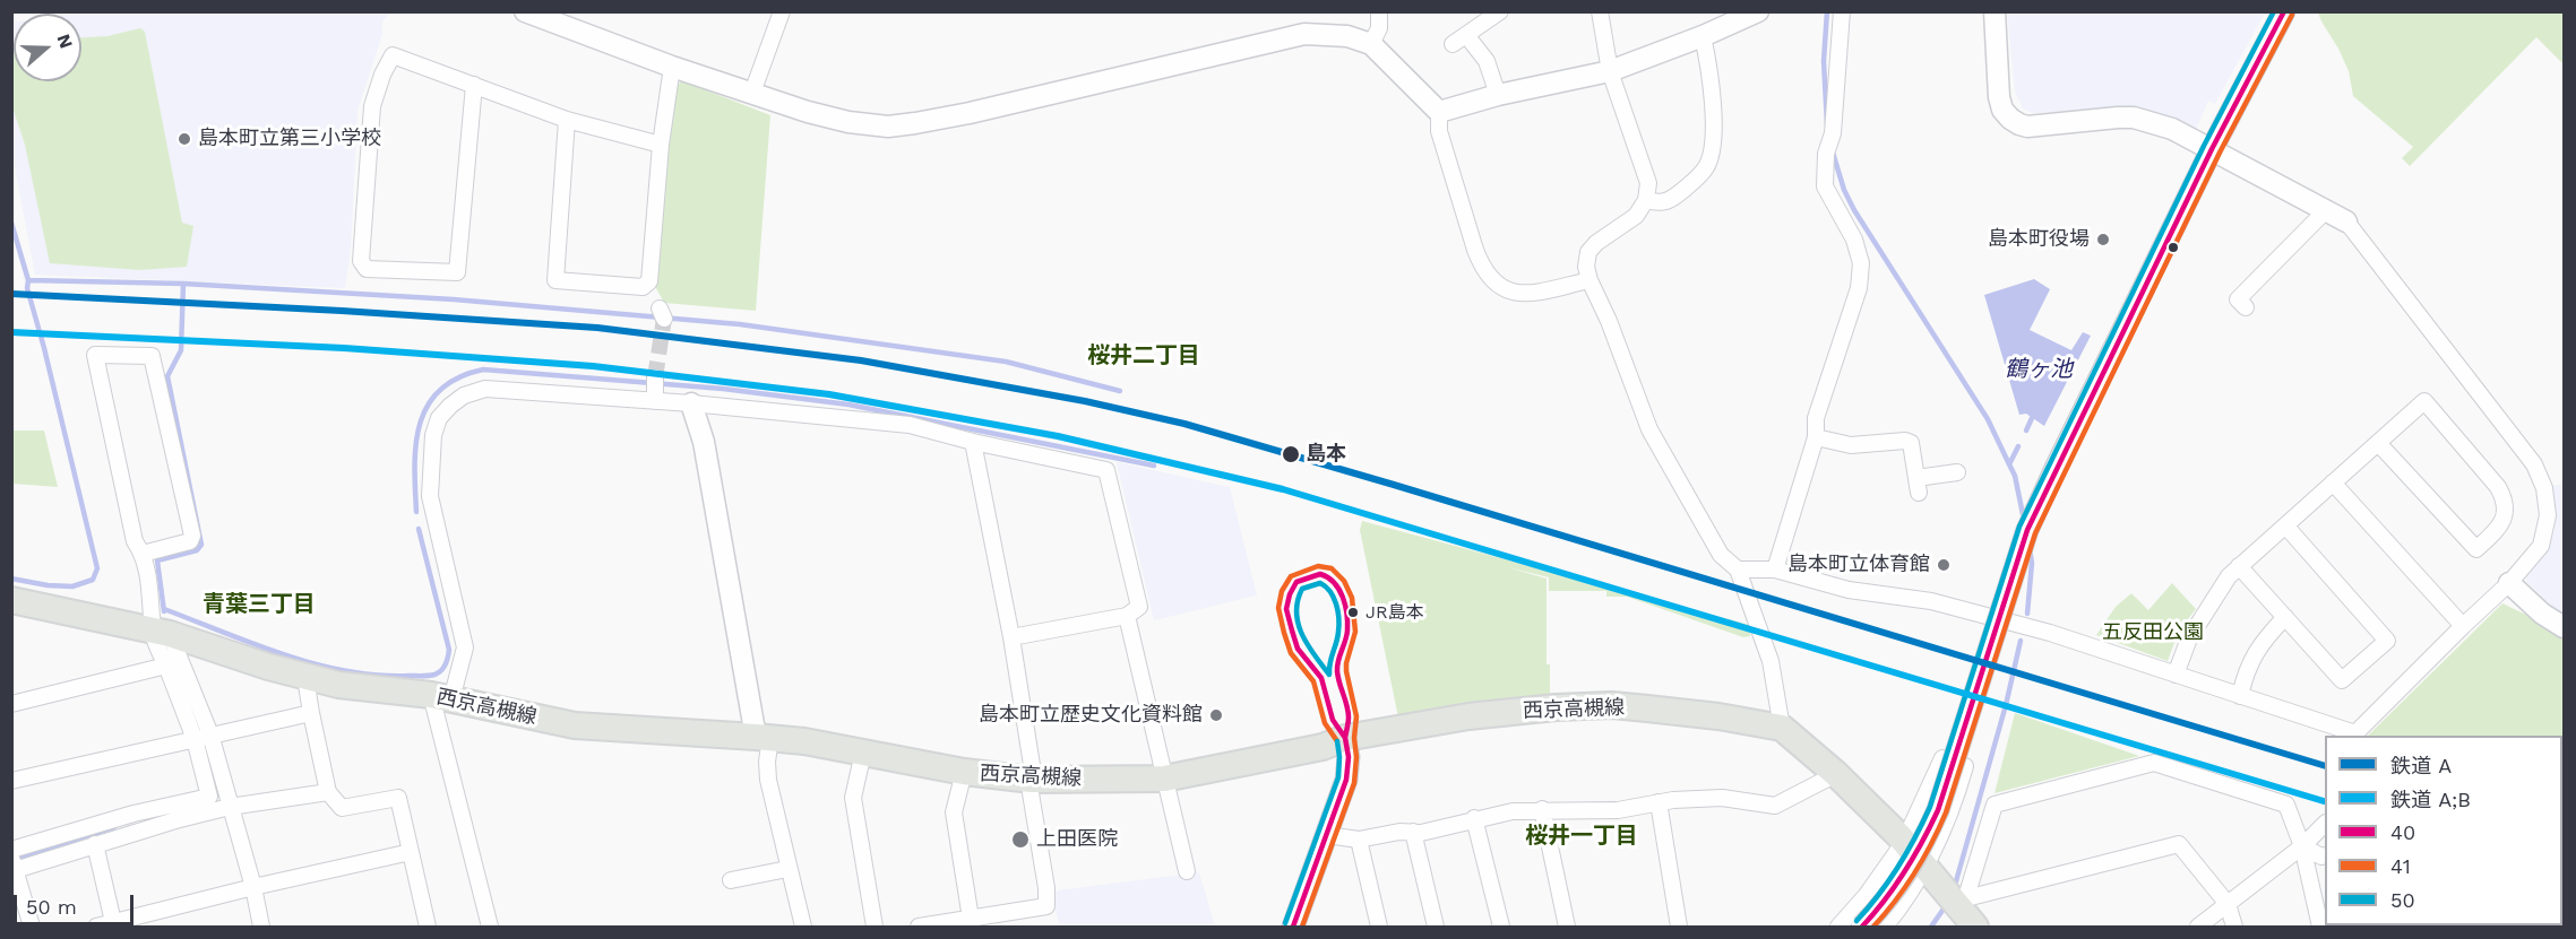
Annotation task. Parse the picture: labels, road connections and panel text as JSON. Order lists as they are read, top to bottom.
{
  "streets": {
    "main road": ["西京高槻線"]
  },
  "districts": ["桜井二丁目", "青葉三丁目", "桜井一丁目"],
  "water": ["鶴ヶ池"],
  "parks": ["五反田公園"],
  "places": [
    "島本町立第三小学校",
    "島本町役場",
    "島本",
    "島本町立体育館",
    "JR島本",
    "島本町立歴史文化資料館",
    "上田医院"
  ],
  "lines": [
    "transit line 40",
    "transit line 50",
    "transit line 41",
    "rail line A",
    "rail line A;B"
  ],
  "legend": [
    "鉄道 A",
    "鉄道 A;B",
    "40",
    "41",
    "50"
  ],
  "scale_bar": "50 m",
  "north": "right"
}
